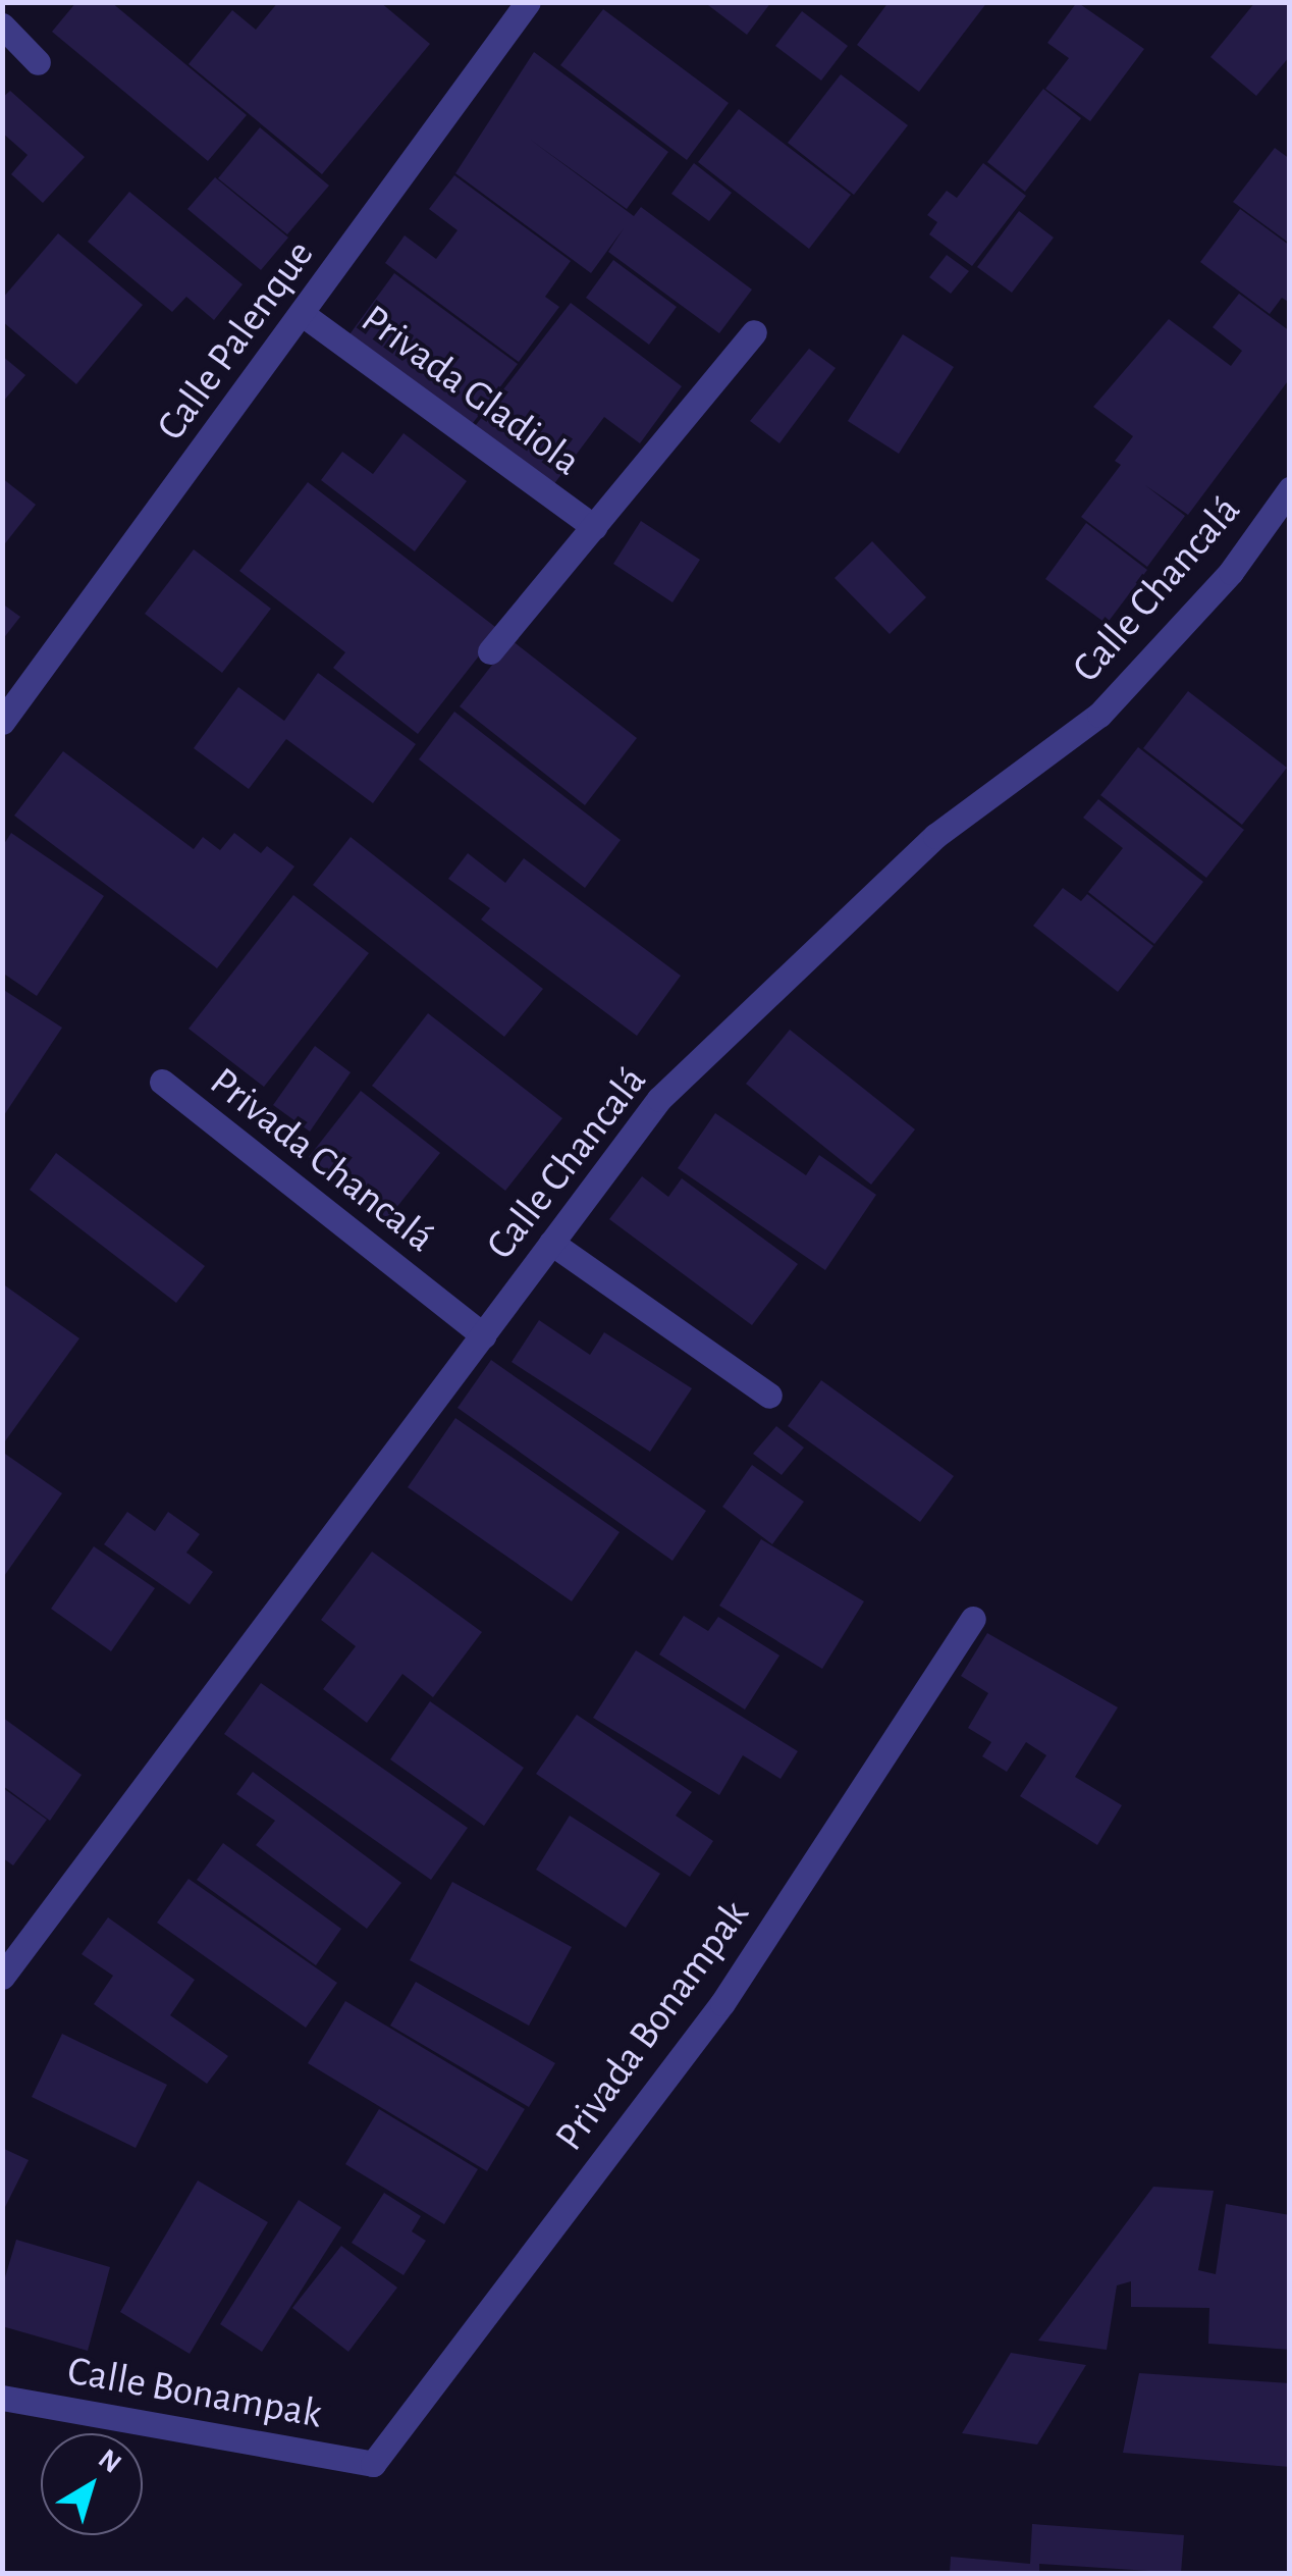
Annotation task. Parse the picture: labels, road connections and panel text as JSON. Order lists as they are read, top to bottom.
{
  "streets": {
    "street": [
      "Calle Palenque",
      "Privada Gladiola",
      "Calle Chancalá",
      "Privada Chancalá",
      "Privada Bonampak",
      "Calle Bonampak"
    ]
  },
  "crossings": [
    ["Calle Palenque", "Privada Gladiola"],
    ["Calle Chancalá", "Privada Chancalá"],
    ["Privada Bonampak", "Calle Bonampak"]
  ],
  "north": "top right"
}
